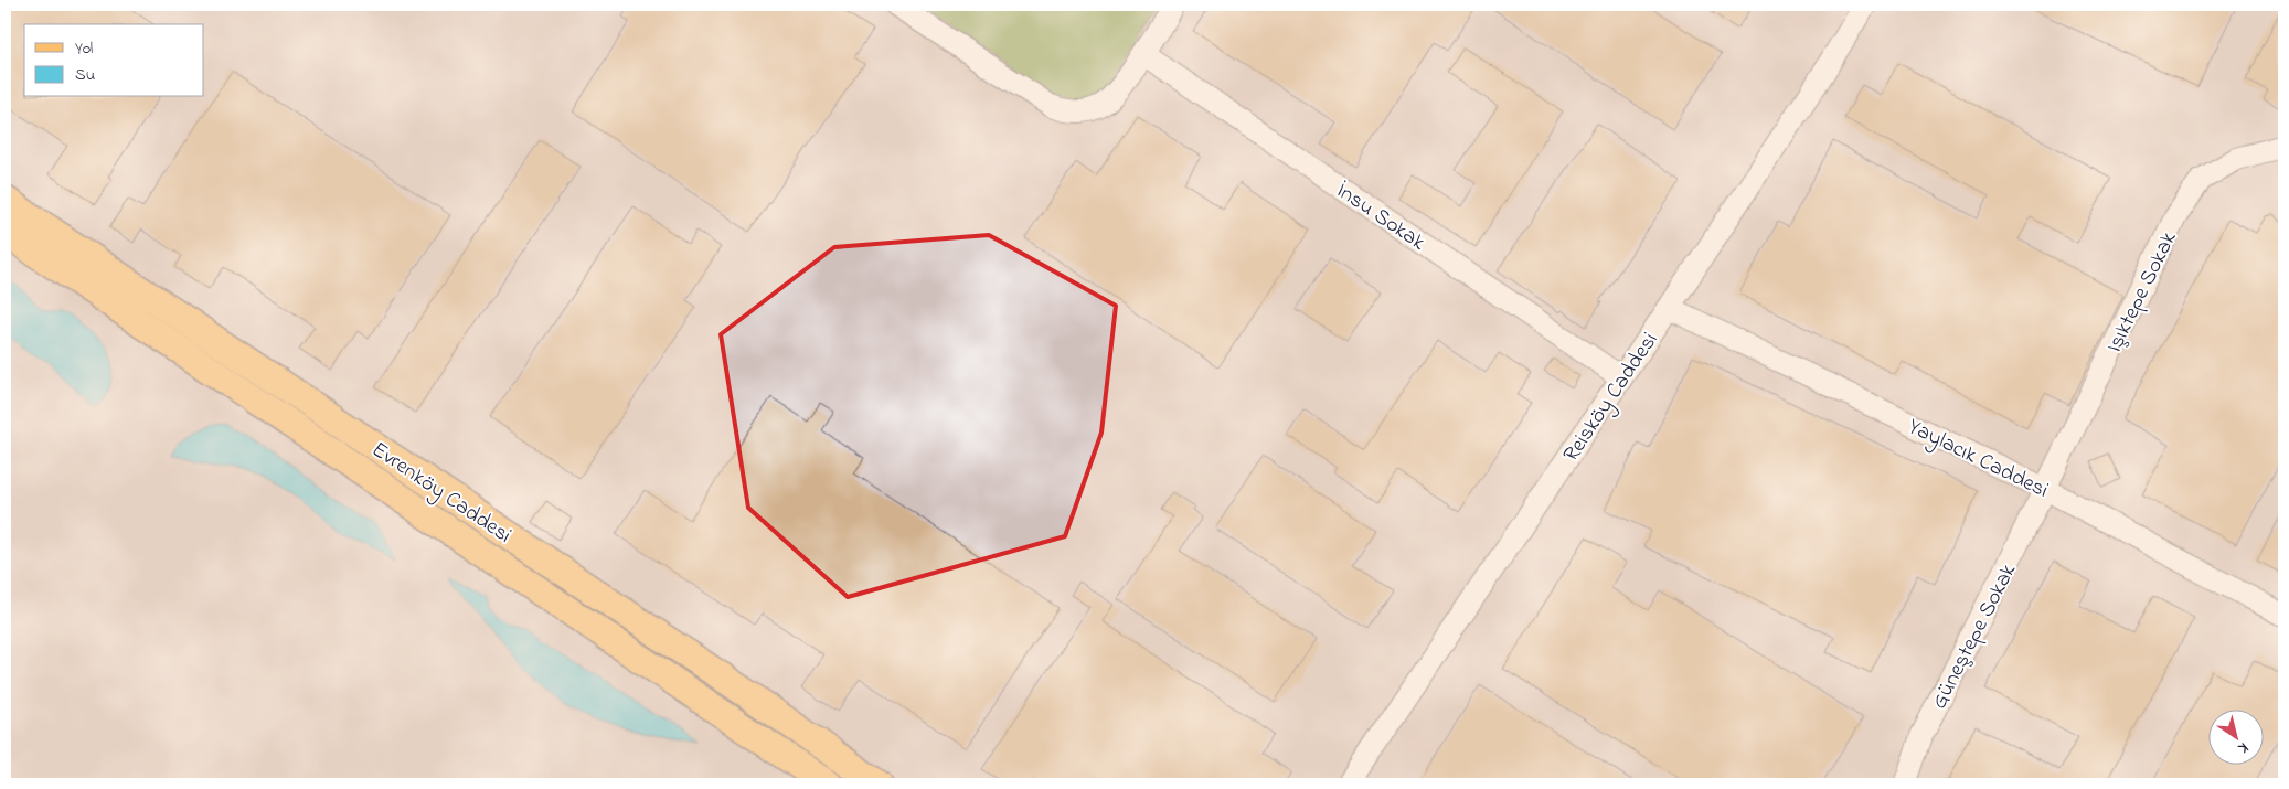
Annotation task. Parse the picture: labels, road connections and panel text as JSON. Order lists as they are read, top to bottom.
{
  "streets": {
    "main road": ["Evrenköy Caddesi"],
    "street": [
      "İnsu Sokak",
      "Işıktepe Sokak",
      "Reisköy Caddesi",
      "Yaylacık Caddesi",
      "Güneştepe Sokak"
    ]
  },
  "crossings": [
    ["İnsu Sokak", "Reisköy Caddesi"],
    ["Işıktepe Sokak", "Yaylacık Caddesi"],
    ["Işıktepe Sokak", "Güneştepe Sokak"],
    ["Reisköy Caddesi", "Yaylacık Caddesi"],
    ["Yaylacık Caddesi", "Güneştepe Sokak"]
  ],
  "legend": ["Yol", "Su"],
  "north": "bottom right"
}
